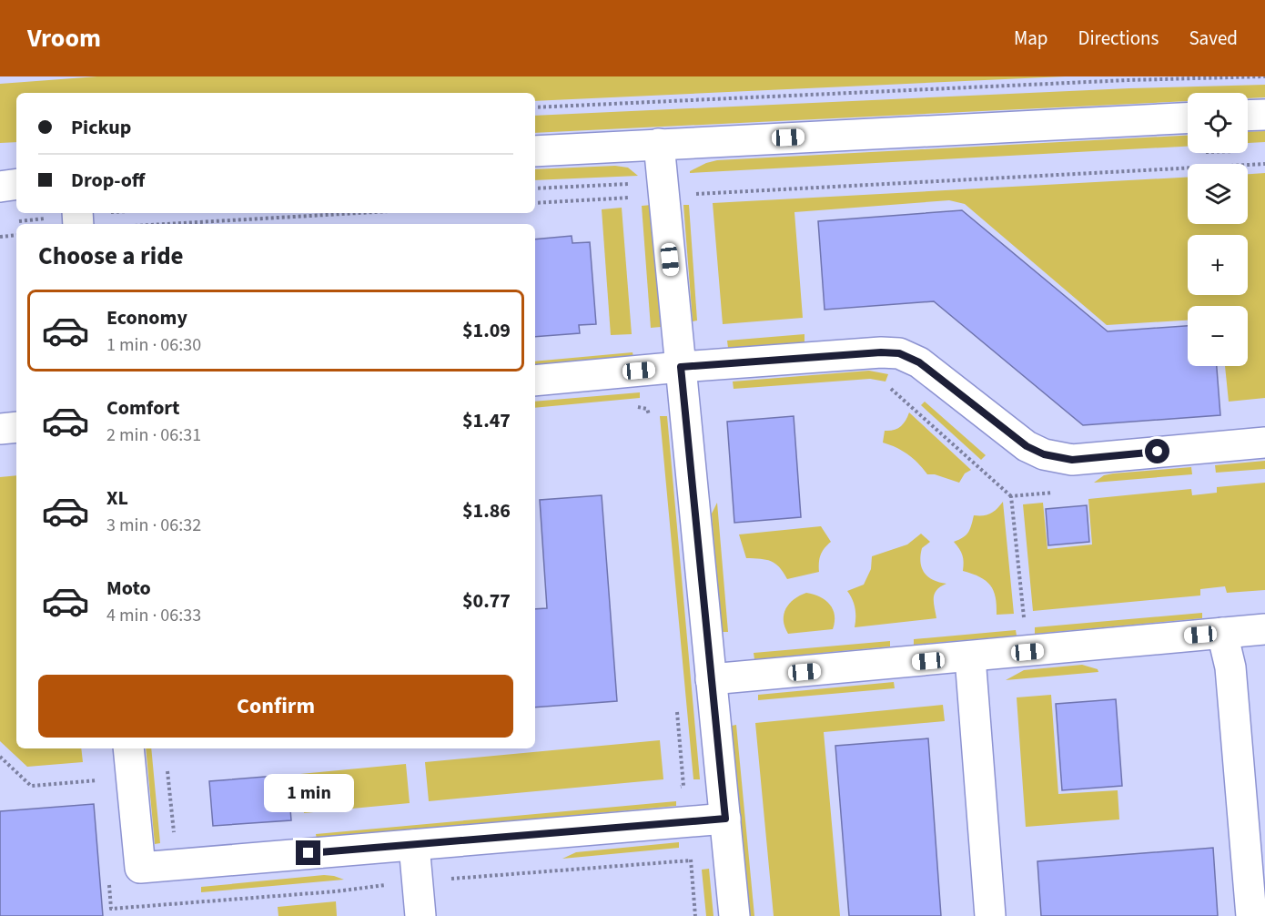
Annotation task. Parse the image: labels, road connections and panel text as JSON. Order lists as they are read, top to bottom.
{
  "page": {
    "header": "Vroom",
    "nav": ["Map", "Directions", "Saved"],
    "map_buttons": ["+", "−"],
    "banner": ["Pickup", "Drop-off"],
    "heading": "Choose a ride",
    "list": [
      {
        "name": "Economy",
        "note": "1 min · 06:30",
        "value": "$1.09"
      },
      {
        "name": "Comfort",
        "note": "2 min · 06:31",
        "value": "$1.47"
      },
      {
        "name": "XL",
        "note": "3 min · 06:32",
        "value": "$1.86"
      },
      {
        "name": "Moto",
        "note": "4 min · 06:33",
        "value": "$0.77"
      }
    ],
    "buttons": "Confirm",
    "bubble": "1 min"
  }
}
